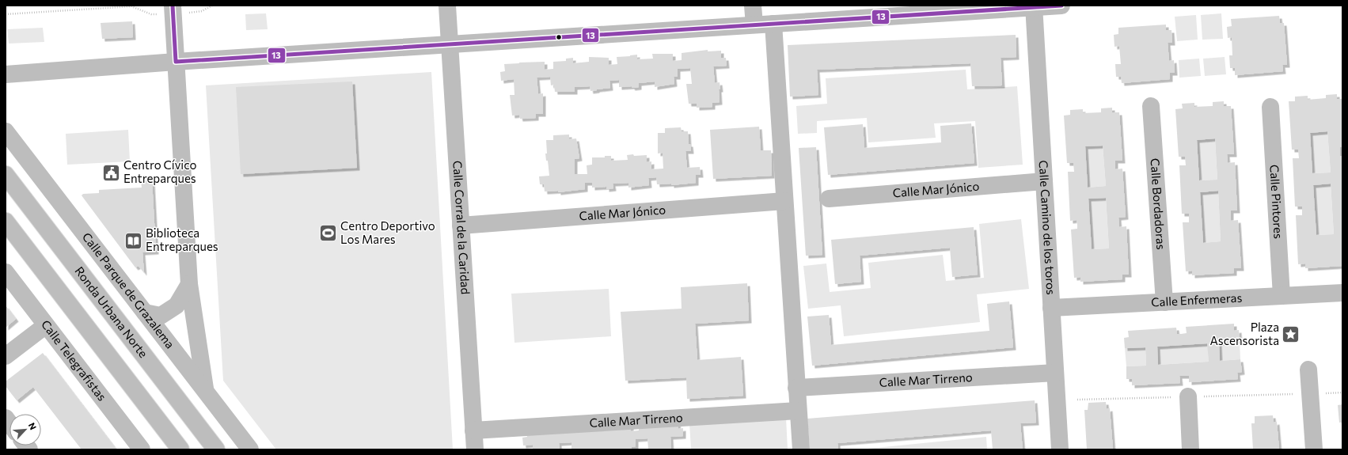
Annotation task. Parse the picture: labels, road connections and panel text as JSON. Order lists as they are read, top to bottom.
{
  "streets": {
    "street": [
      "Calle Mar Jónico",
      "Calle Pintores",
      "Calle Bordadoras",
      "Calle Corral de la Caridad",
      "Calle Camino de los toros",
      "Calle Parque de Grazalema",
      "Calle Enfermeras",
      "Ronda Urbana Norte",
      "Calle Telegrafistas",
      "Calle Mar Tirreno"
    ]
  },
  "crossings": [
    ["Calle Mar Jónico", "Calle Corral de la Caridad"],
    ["Calle Mar Jónico", "Calle Camino de los toros"],
    ["Calle Pintores", "Calle Enfermeras"],
    ["Calle Bordadoras", "Calle Enfermeras"],
    ["Calle Corral de la Caridad", "Calle Mar Tirreno"],
    ["Calle Camino de los toros", "Calle Enfermeras"],
    ["Calle Camino de los toros", "Calle Mar Tirreno"]
  ],
  "places": {
    "public building": ["Centro Cívico Entreparques"],
    "sports": ["Centro Deportivo Los Mares"],
    "library": ["Biblioteca Entreparques"],
    "place": ["Plaza Ascensorista"]
  },
  "lines": ["transit line 13"],
  "north": "top right"
}
